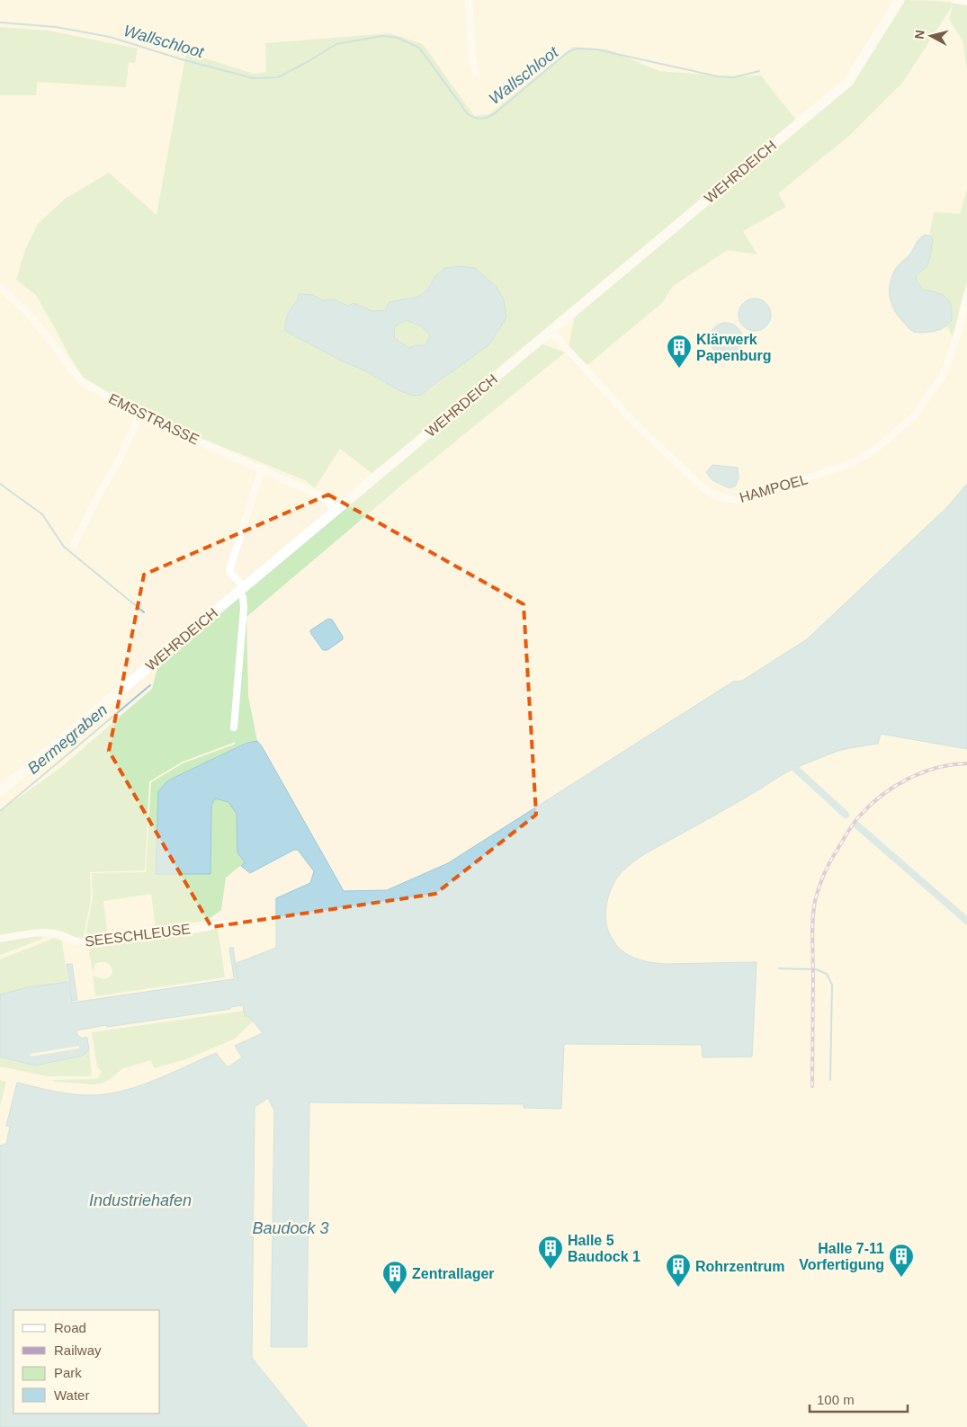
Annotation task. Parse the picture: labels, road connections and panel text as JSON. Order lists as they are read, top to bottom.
{
  "streets": {
    "street": [
      "WEHRDEICH",
      "EMSSTRASSE",
      "HAMPOEL",
      "SEESCHLEUSE"
    ]
  },
  "crossings": [
    ["WEHRDEICH", "EMSSTRASSE"],
    ["WEHRDEICH", "HAMPOEL"]
  ],
  "water": [
    "Wallschloot",
    "Bermegraben",
    "Industriehafen",
    "Baudock 3"
  ],
  "places": {
    "building": [
      "Klärwerk Papenburg",
      "Halle 5 Baudock 1",
      "Halle 7-11 Vorfertigung",
      "Rohrzentrum",
      "Zentrallager"
    ]
  },
  "legend": [
    "Road",
    "Railway",
    "Park",
    "Water"
  ],
  "scale_bar": "100 m",
  "north": "left"
}
